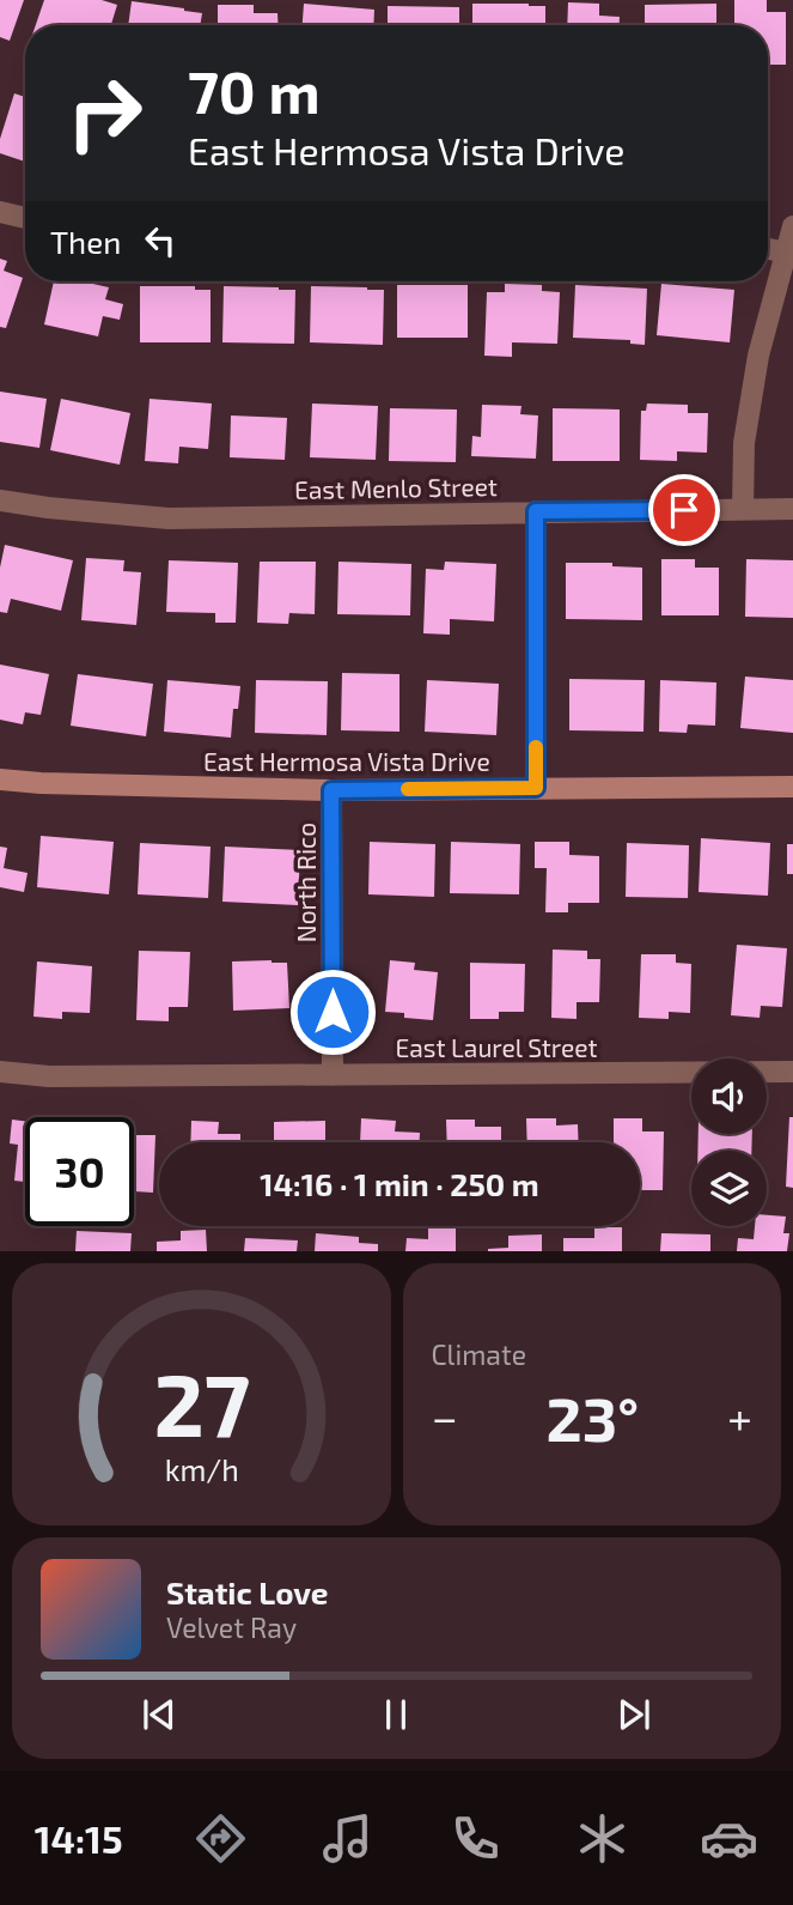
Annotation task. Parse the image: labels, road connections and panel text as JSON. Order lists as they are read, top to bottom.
{
  "streets": {
    "street": [
      "East Menlo Street",
      "East Hermosa Vista Drive",
      "North Rico",
      "East Laurel Street"
    ]
  },
  "crossings": [
    ["East Hermosa Vista Drive", "North Rico"],
    ["North Rico", "East Laurel Street"]
  ],
  "page": {
    "turn": ["70 m", "East Hermosa Vista Drive"],
    "then": "Then",
    "limit": "30",
    "trip": "14:16 · 1 min · 250 m",
    "tile": "Climate",
    "heat": ["−", "23°", "+"],
    "song": ["Static Love", "Velvet Ray"],
    "tabs": "14:15",
    "gauge": ["27", "km/h"]
  }
}
